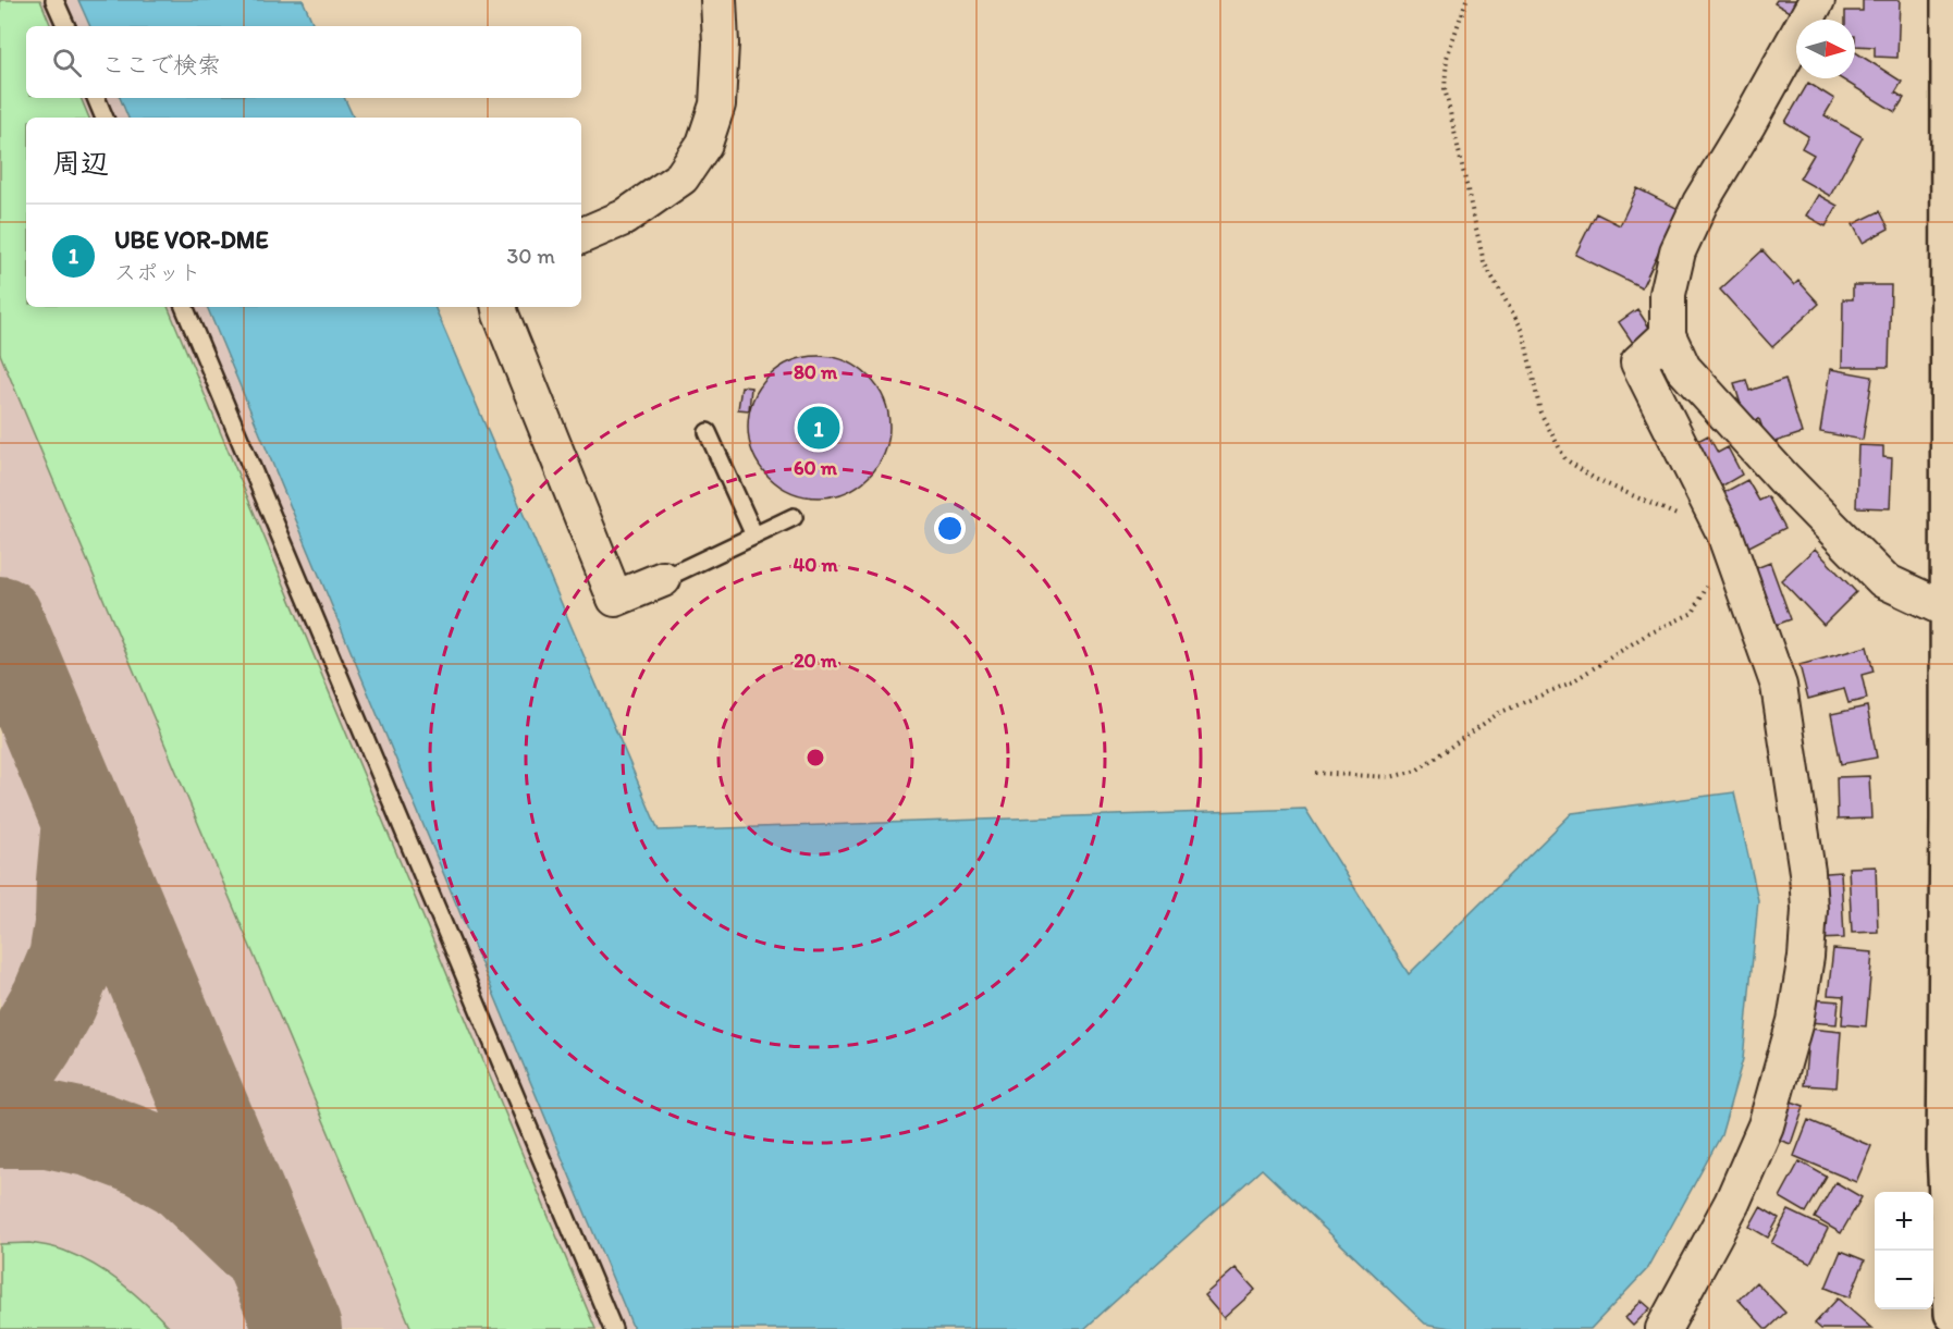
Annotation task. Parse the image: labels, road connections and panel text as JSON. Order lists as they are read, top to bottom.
{
  "north": "right",
  "page": {
    "search": "ここで検索",
    "heading": "周辺",
    "list": [
      {
        "mark": "1",
        "name": "UBE VOR-DME",
        "note": "スポット",
        "value": "30 m"
      }
    ],
    "pins": "1",
    "map_buttons": ["+", "−"]
  },
  "rings": [
    "80 m",
    "60 m",
    "40 m",
    "20 m"
  ]
}
